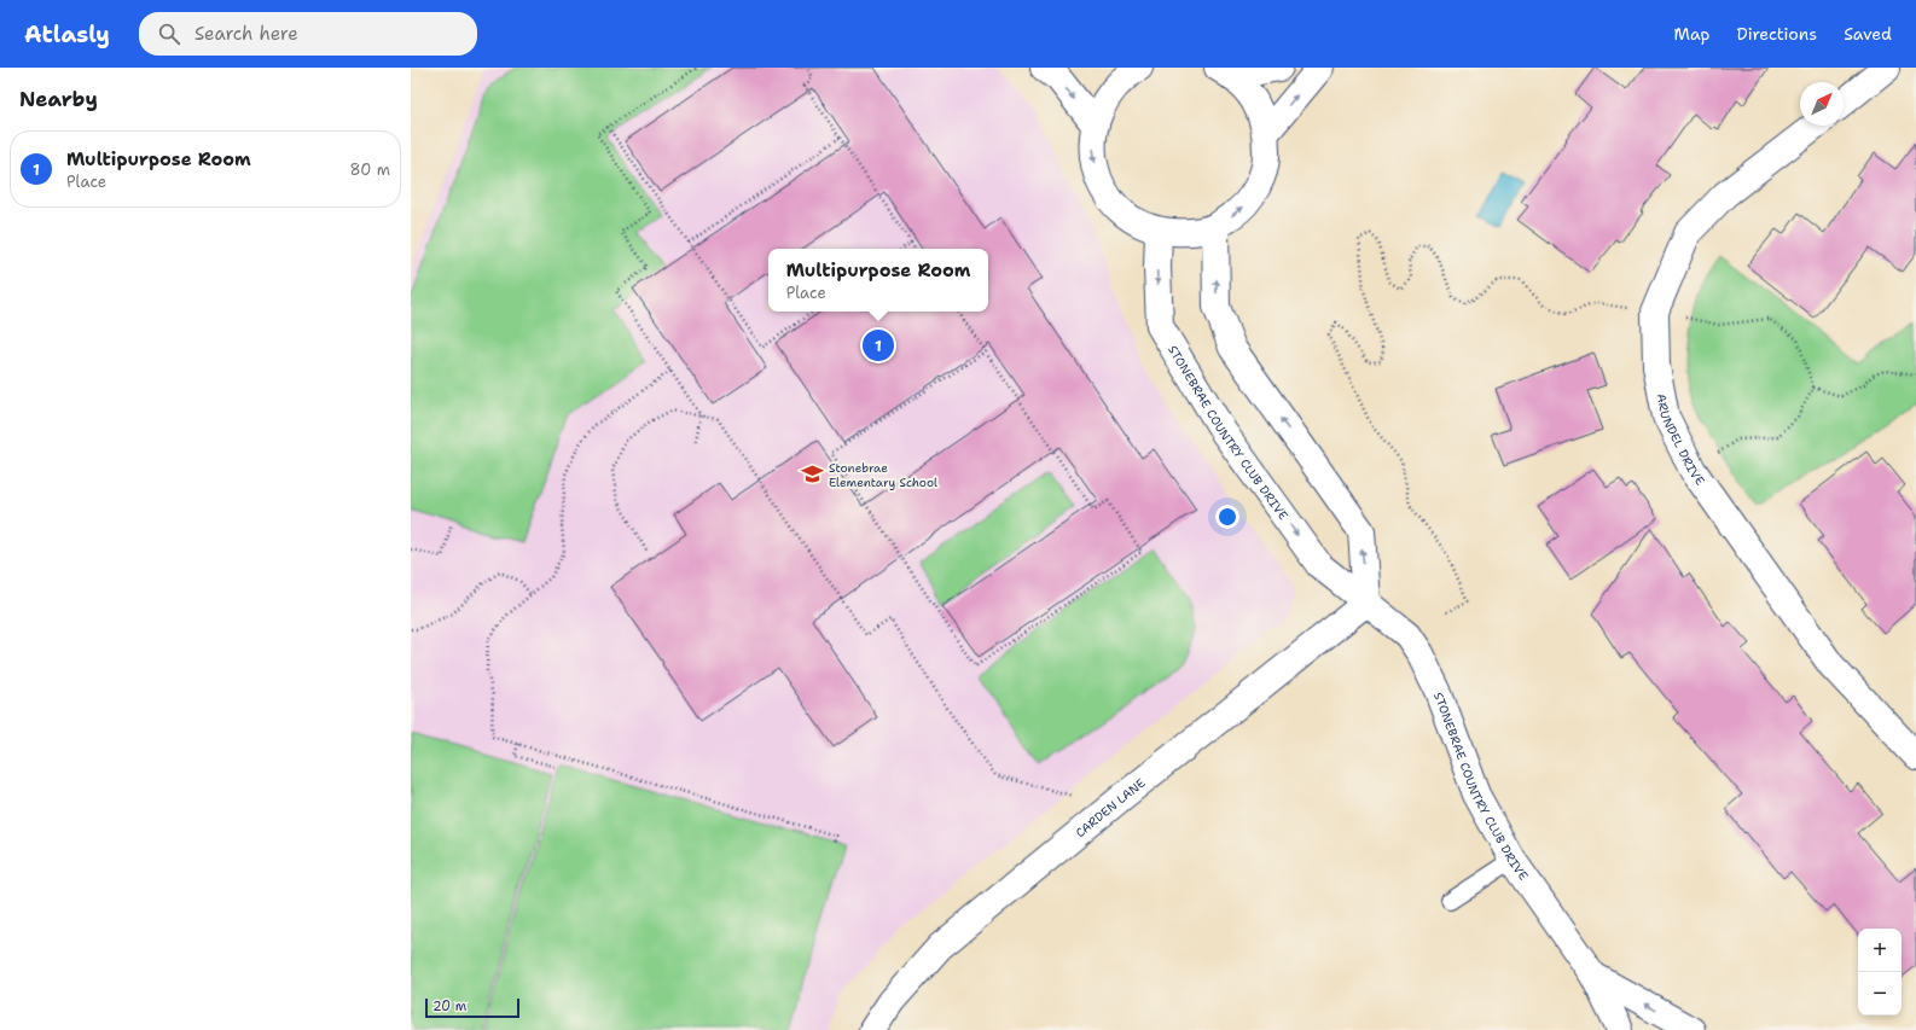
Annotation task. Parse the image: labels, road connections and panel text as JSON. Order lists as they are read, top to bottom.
{
  "streets": {
    "street": ["STONEBRAE COUNTRY CLUB DRIVE", "ARUNDEL DRIVE", "CARDEN LANE"]
  },
  "crossings": [
    ["STONEBRAE COUNTRY CLUB DRIVE", "CARDEN LANE"]
  ],
  "places": {
    "school or university": ["Stonebrae Elementary School"]
  },
  "scale_bar": "20 m",
  "north": "top right",
  "page": {
    "header": "Atlasly",
    "search": "Search here",
    "nav": ["Map", "Directions", "Saved"],
    "heading": "Nearby",
    "list": [
      {
        "mark": "1",
        "name": "Multipurpose Room",
        "note": "Place",
        "value": "80 m"
      }
    ],
    "popup": ["Multipurpose Room", "Place"],
    "pins": "1",
    "map_buttons": ["+", "−"],
    "scale": "20 m"
  }
}
